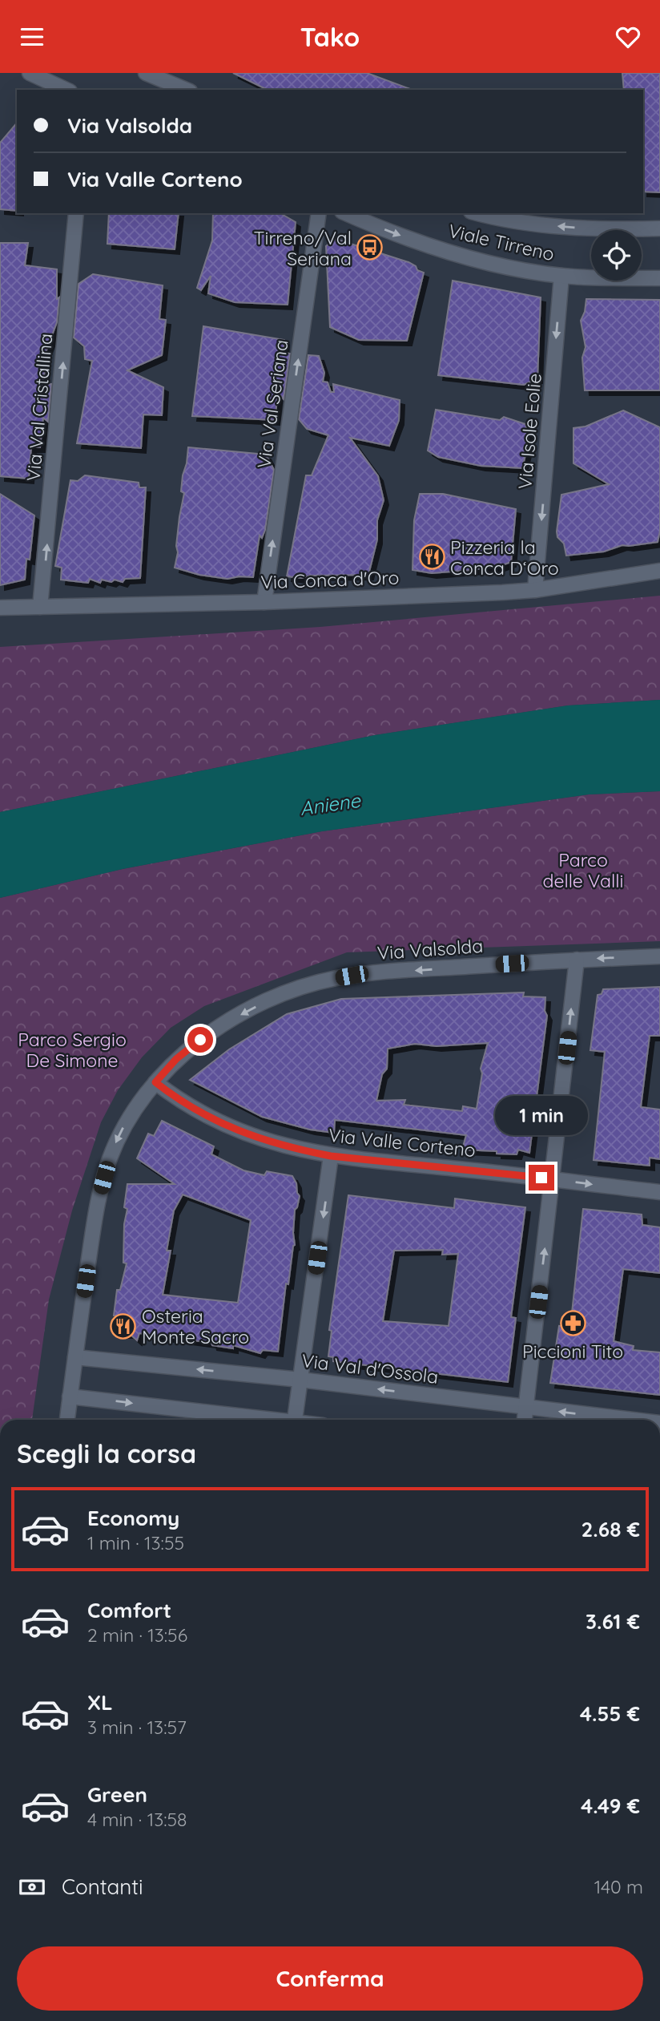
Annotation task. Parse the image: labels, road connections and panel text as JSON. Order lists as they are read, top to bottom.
{
  "streets": {
    "street": [
      "Viale Tirreno",
      "Via Val Seriana",
      "Via Val Cristallina",
      "Via Isole Eolie",
      "Via Conca d'Oro",
      "Via Valsolda",
      "Via Valle Corteno",
      "Via Val d'Ossola"
    ]
  },
  "crossings": [
    ["Viale Tirreno", "Via Isole Eolie"],
    ["Via Val Seriana", "Via Conca d'Oro"],
    ["Via Val Cristallina", "Via Conca d'Oro"],
    ["Via Isole Eolie", "Via Conca d'Oro"],
    ["Via Valsolda", "Via Valle Corteno"],
    ["Via Valsolda", "Via Val d'Ossola"]
  ],
  "one_way": [
    "Via Val Seriana",
    "Via Val Cristallina",
    "Via Isole Eolie",
    "Via Valsolda"
  ],
  "water": ["Aniene"],
  "parks": ["Parco delle Valli", "Parco Sergio De Simone"],
  "places": {
    "bus stop": ["Tirreno/Val Seriana"],
    "restaurant": ["Pizzeria la Conca D‘Oro", "Osteria Monte Sacro"],
    "pharmacy": ["Piccioni Tito"]
  },
  "page": {
    "header": "Tako",
    "banner": ["Via Valsolda", "Via Valle Corteno"],
    "bubble": "1 min",
    "heading": "Scegli la corsa",
    "list": [
      {
        "name": "Economy",
        "note": "1 min · 13:55",
        "value": "2.68 €"
      },
      {
        "name": "Comfort",
        "note": "2 min · 13:56",
        "value": "3.61 €"
      },
      {
        "name": "XL",
        "note": "3 min · 13:57",
        "value": "4.55 €"
      },
      {
        "name": "Green",
        "note": "4 min · 13:58",
        "value": "4.49 €"
      }
    ],
    "pay": ["Contanti", "140 m"],
    "buttons": "Conferma"
  }
}
